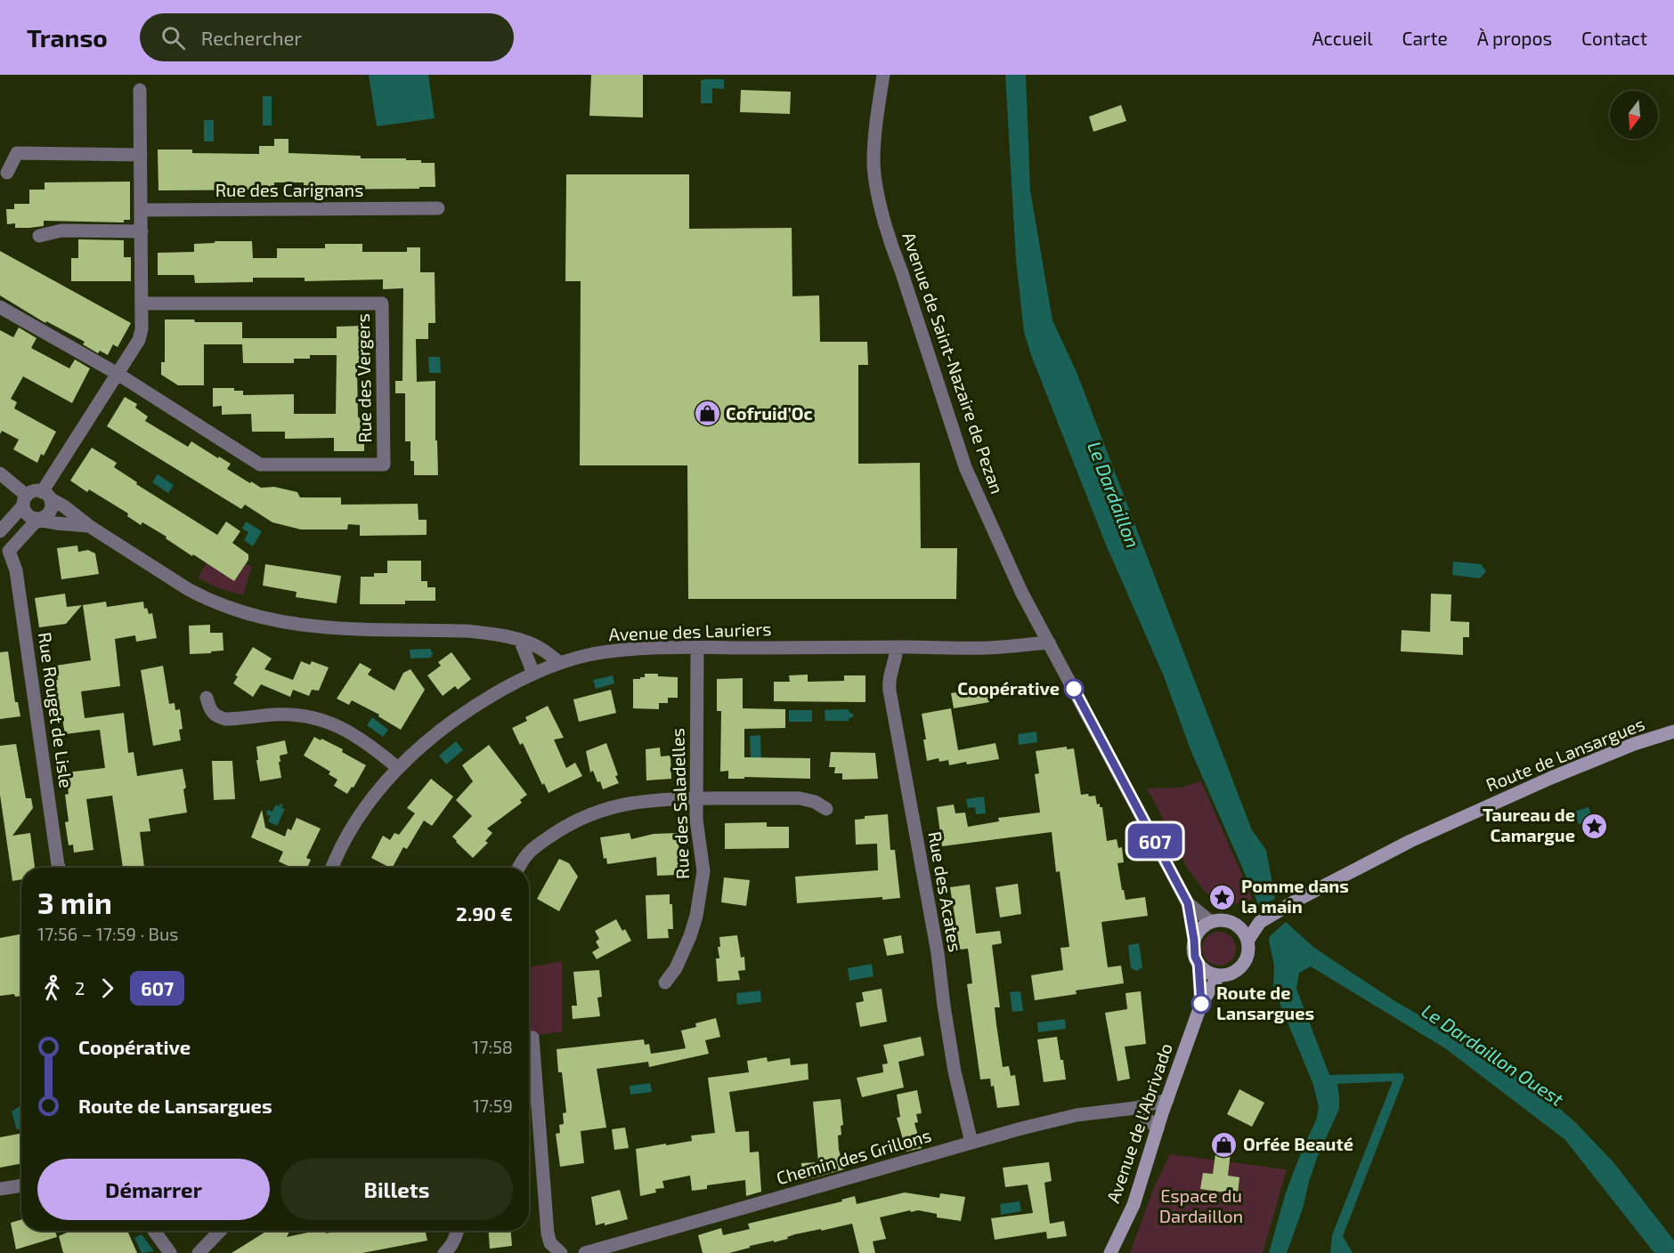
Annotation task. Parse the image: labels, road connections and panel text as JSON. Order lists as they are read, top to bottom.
{
  "streets": {
    "main road": ["Route de Lansargues", "Avenue de l'Abrivado"],
    "street": [
      "Rue des Carignans",
      "Avenue de Saint-Nazaire de Pezan",
      "Rue des Vergers",
      "Avenue des Lauriers",
      "Rue Rouget de Lisle",
      "Rue des Saladelles",
      "Rue des Acates",
      "Chemin des Grillons"
    ]
  },
  "crossings": [
    ["Avenue de Saint-Nazaire de Pezan", "Avenue des Lauriers"],
    ["Avenue de Saint-Nazaire de Pezan", "Avenue de l'Abrivado"],
    ["Avenue des Lauriers", "Rue des Saladelles"],
    ["Avenue des Lauriers", "Rue des Acates"],
    ["Rue des Acates", "Chemin des Grillons"],
    ["Avenue de l'Abrivado", "Chemin des Grillons"]
  ],
  "water": ["Le Dardaillon", "Le Dardaillon Ouest"],
  "parks": ["Espace du Dardaillon"],
  "places": {
    "shop": ["Cofruid’Oc", "Orfée Beauté"],
    "other": ["Coopérative", "Route de Lansargues"],
    "place": ["Taureau de Camargue", "Pomme dans la main"]
  },
  "lines": ["bus line 607"],
  "north": "bottom",
  "page": {
    "header": "Transo",
    "search": "Rechercher",
    "nav": [
      "Accueil",
      "Carte",
      "À propos",
      "Contact"
    ],
    "on_map": "607",
    "heading": ["3 min", "17:56 – 17:59 · Bus", "2.90 €"],
    "legs": ["2", "607"],
    "list": [
      {
        "name": "Coopérative",
        "value": "17:58"
      },
      {
        "name": "Route de Lansargues",
        "value": "17:59"
      }
    ],
    "buttons": ["Démarrer", "Billets"]
  }
}
